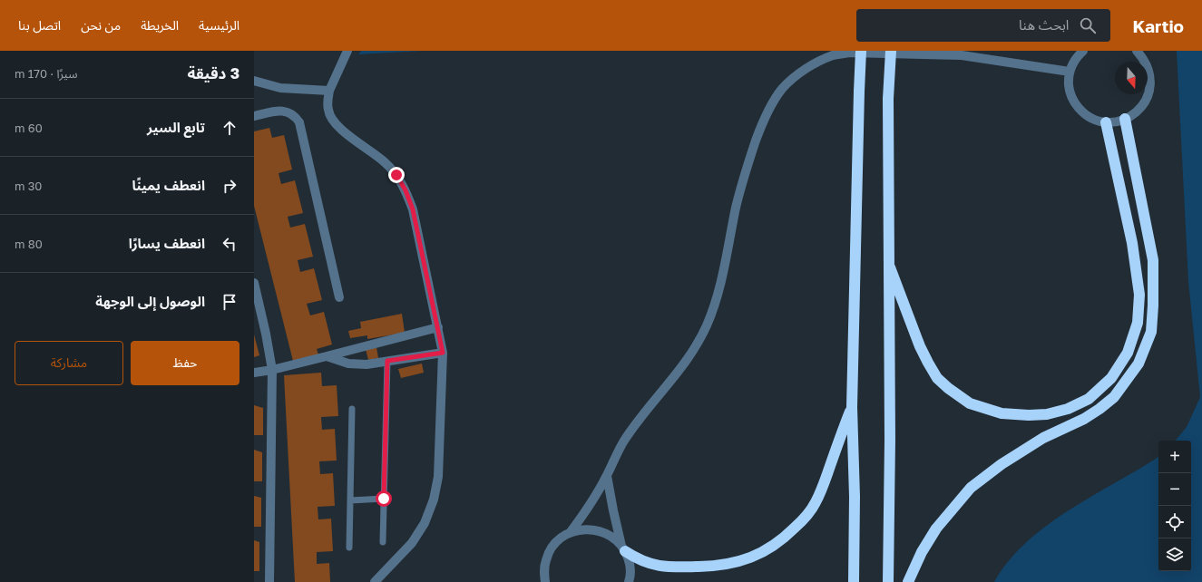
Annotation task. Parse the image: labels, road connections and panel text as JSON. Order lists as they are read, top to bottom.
{
  "north": "bottom",
  "page": {
    "header": "Kartio",
    "search": "ابحث هنا",
    "nav": [
      "الرئيسية",
      "الخريطة",
      "من نحن",
      "اتصل بنا"
    ],
    "heading": ["3 دقيقة", "سيرًا · 170 m"],
    "list": [
      ["تابع السير", "60 m"],
      ["انعطف يمينًا", "30 m"],
      ["انعطف يسارًا", "80 m"],
      "الوصول إلى الوجهة"
    ],
    "buttons": ["حفظ", "مشاركة"],
    "map_buttons": ["+", "−"]
  }
}
